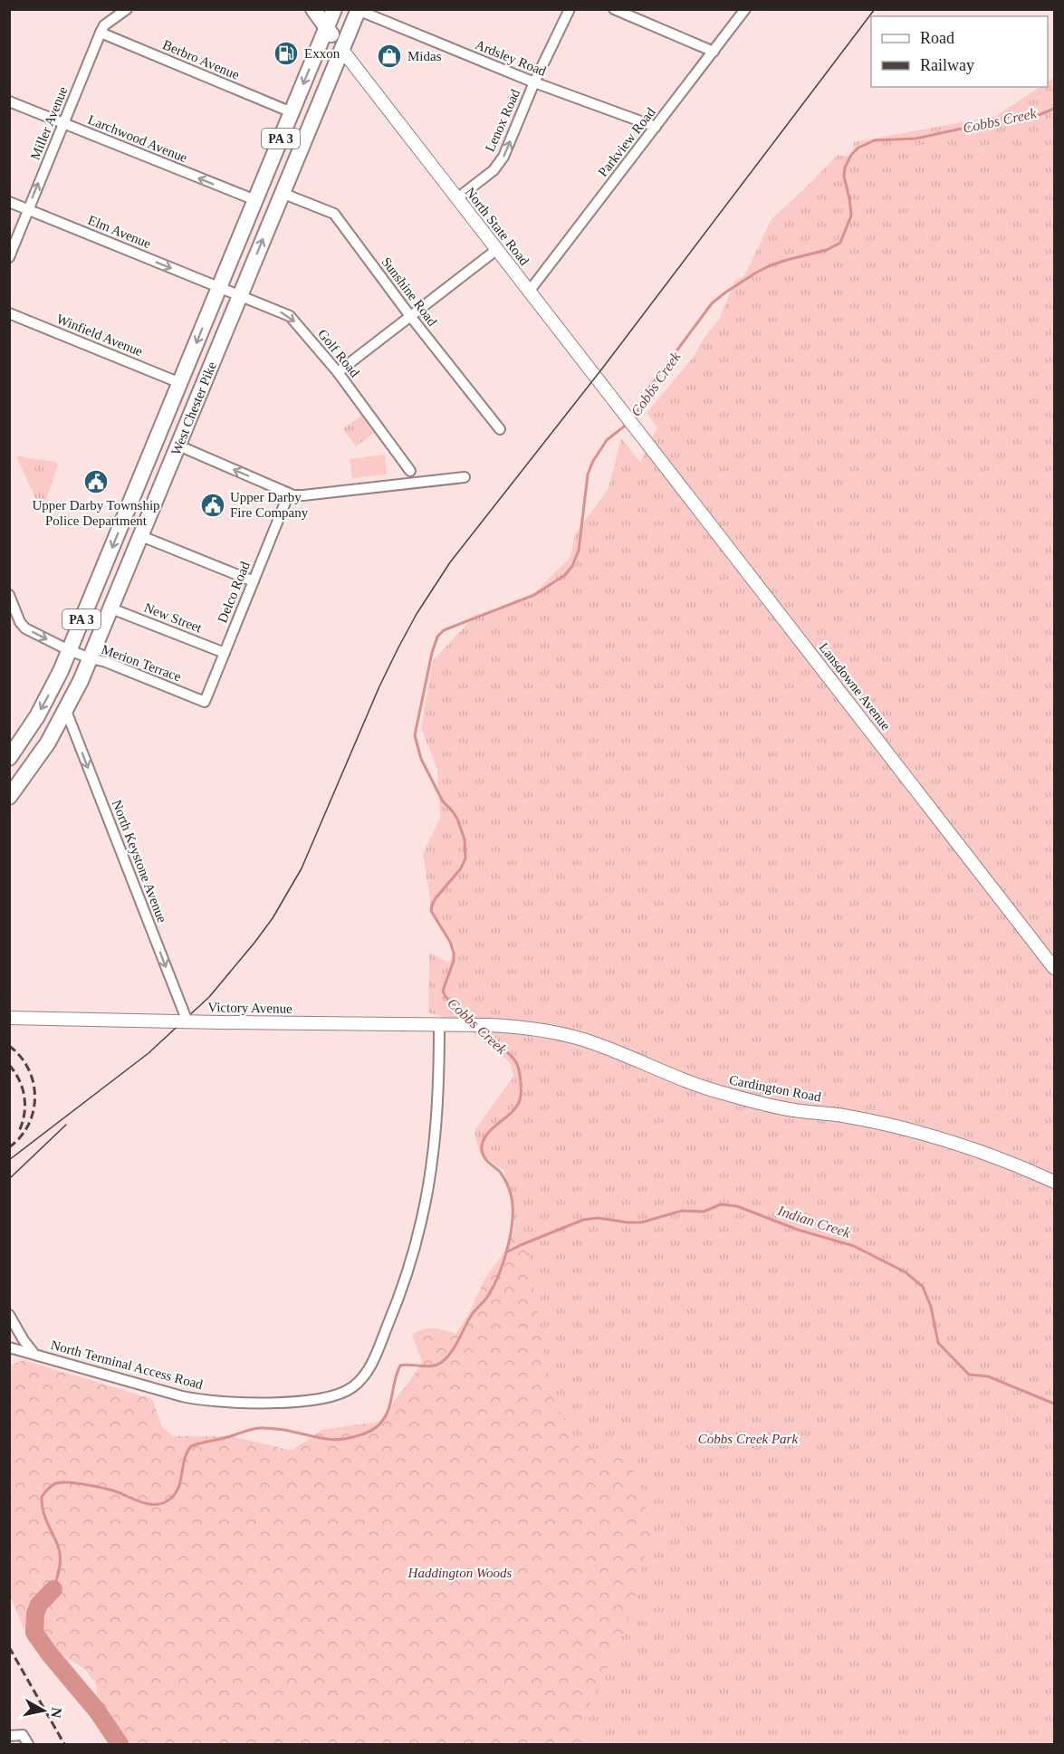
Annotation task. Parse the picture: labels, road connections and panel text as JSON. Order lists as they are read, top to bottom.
{
  "streets": {
    "main road": [
      "PA 3",
      "North State Road",
      "West Chester Pike",
      "Lansdowne Avenue",
      "Victory Avenue",
      "Cardington Road"
    ],
    "street": [
      "Ardsley Road",
      "Berbro Avenue",
      "Lenox Road",
      "Miller Avenue",
      "Larchwood Avenue",
      "Parkview Road",
      "Elm Avenue",
      "Sunshine Road",
      "Winfield Avenue",
      "Golf Road",
      "Delco Road",
      "New Street",
      "Merion Terrace",
      "North Keystone Avenue",
      "North Terminal Access Road"
    ]
  },
  "crossings": [
    ["Ardsley Road", "Lenox Road"],
    ["Ardsley Road", "Parkview Road"],
    ["Ardsley Road", "West Chester Pike"],
    ["Berbro Avenue", "Miller Avenue"],
    ["Berbro Avenue", "West Chester Pike"],
    ["Lenox Road", "North State Road"],
    ["Miller Avenue", "Larchwood Avenue"],
    ["Miller Avenue", "Elm Avenue"],
    ["Larchwood Avenue", "West Chester Pike"],
    ["Parkview Road", "North State Road"],
    ["North State Road", "West Chester Pike"],
    ["North State Road", "Lansdowne Avenue"],
    ["Elm Avenue", "Golf Road"],
    ["Elm Avenue", "West Chester Pike"],
    ["Sunshine Road", "West Chester Pike"],
    ["Winfield Avenue", "West Chester Pike"],
    ["Golf Road", "West Chester Pike"],
    ["West Chester Pike", "New Street"],
    ["West Chester Pike", "Merion Terrace"],
    ["West Chester Pike", "North Keystone Avenue"],
    ["Delco Road", "New Street"],
    ["Delco Road", "Merion Terrace"],
    ["North Keystone Avenue", "Victory Avenue"],
    ["Victory Avenue", "Cardington Road"],
    ["Victory Avenue", "North Terminal Access Road"]
  ],
  "one_way": [
    "Lenox Road",
    "Larchwood Avenue",
    "Elm Avenue",
    "Golf Road",
    "North Keystone Avenue"
  ],
  "water": ["Cobbs Creek", "Indian Creek"],
  "parks": ["Cobbs Creek Park", "Haddington Woods"],
  "places": {
    "fuel station": ["Exxon"],
    "shop": ["Midas"],
    "public building": ["Upper Darby Township Police Department", "Upper Darby Fire Company"]
  },
  "legend": ["Road", "Railway"],
  "north": "right"
}
